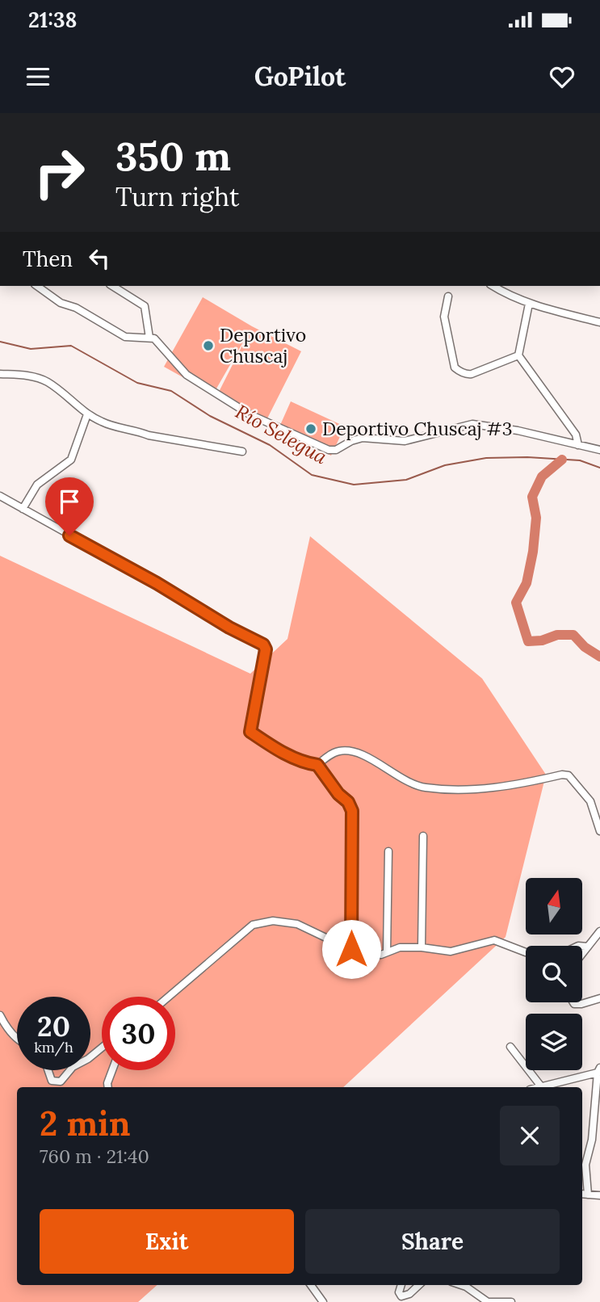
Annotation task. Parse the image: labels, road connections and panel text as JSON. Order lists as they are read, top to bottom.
{
  "water": ["Río Selegua"],
  "places": ["Deportivo Chuscaj", "Deportivo Chuscaj #3"],
  "north": "top",
  "page": {
    "status": "21:38",
    "header": "GoPilot",
    "turn": ["350 m", "Turn right"],
    "then": "Then",
    "speed": "20 km/h",
    "limit": "30",
    "heading": ["2 min", "760 m · 21:40"],
    "buttons": ["Exit", "Share"]
  }
}
